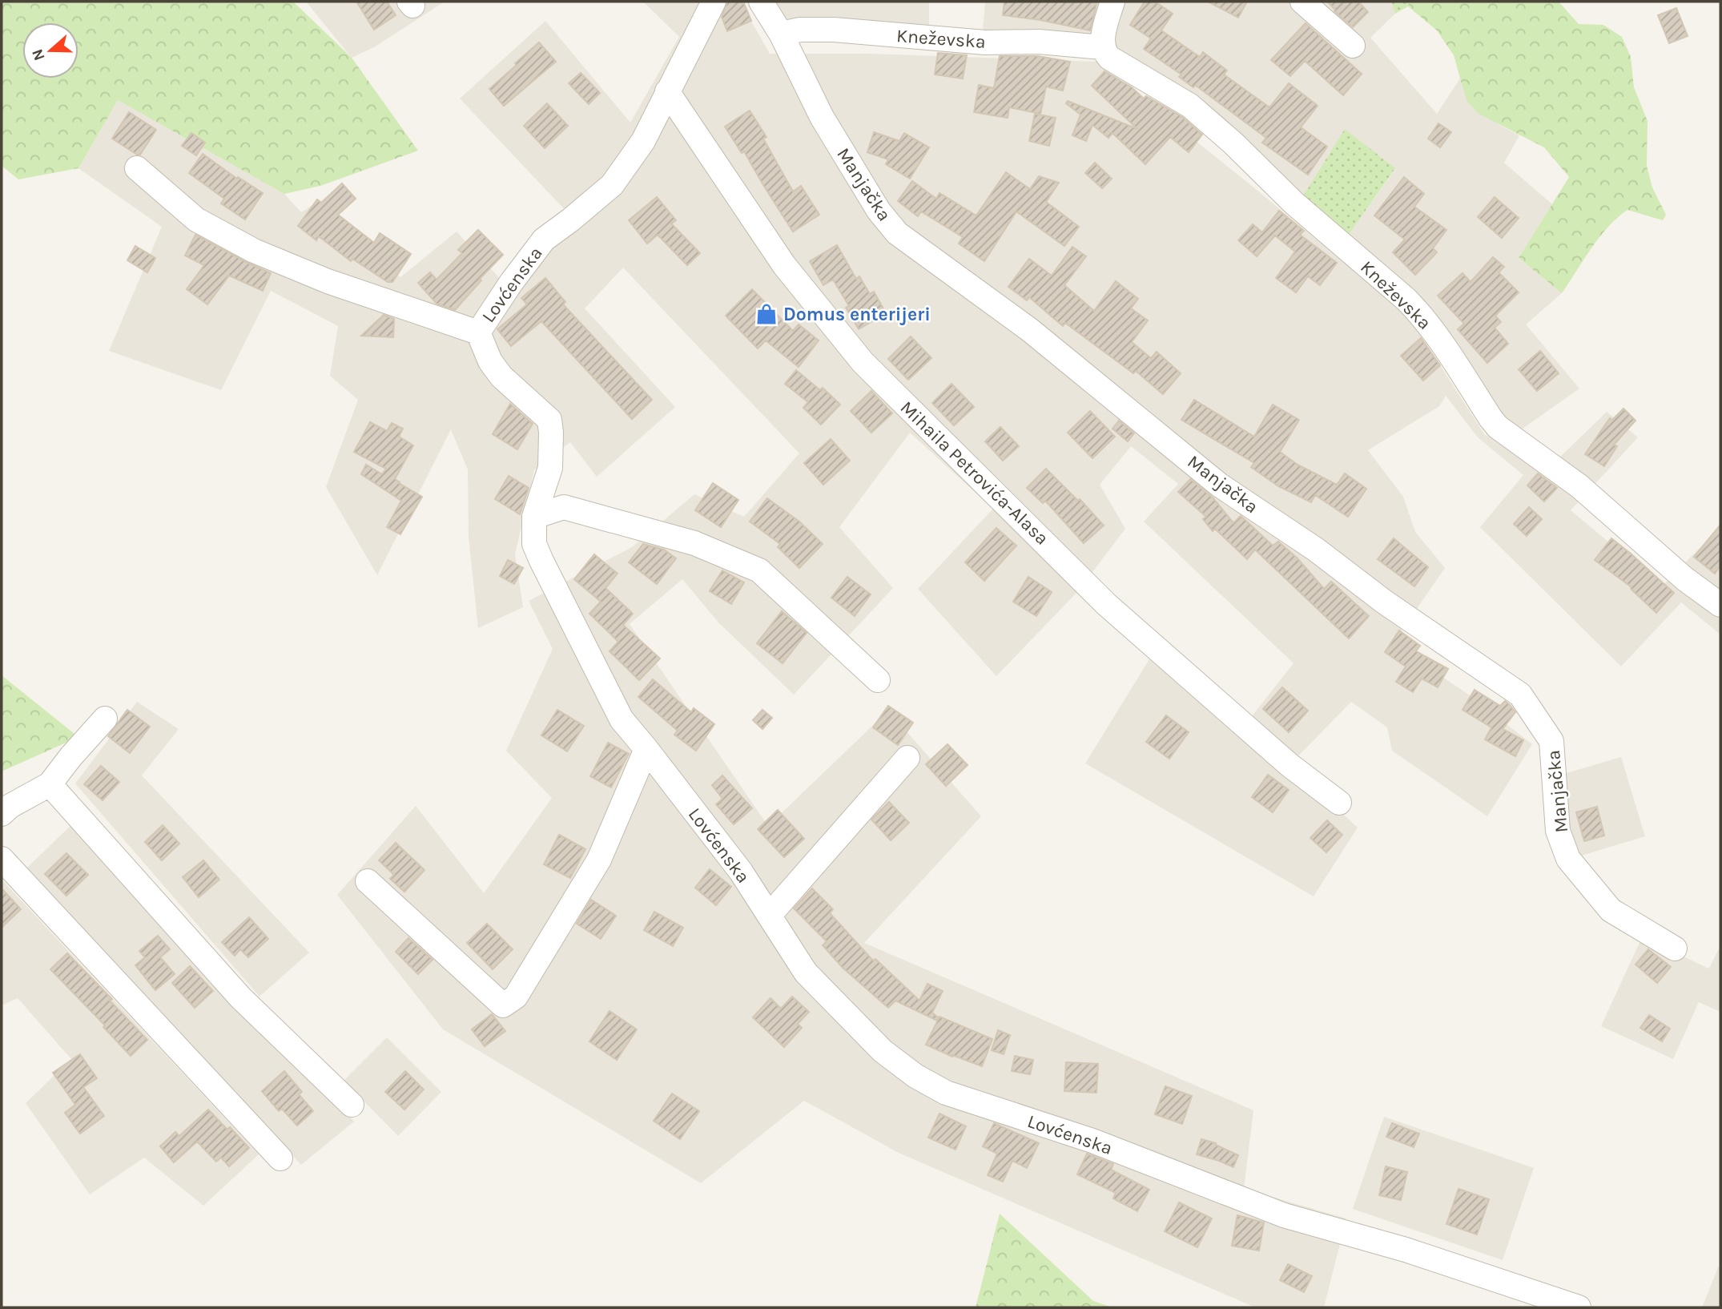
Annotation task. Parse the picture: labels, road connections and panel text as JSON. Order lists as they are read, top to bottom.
{
  "streets": {
    "street": [
      "Kneževska",
      "Manjačka",
      "Lovćenska",
      "Mihaila Petrovića-Alasa"
    ]
  },
  "crossings": [
    ["Kneževska", "Manjačka"],
    ["Lovćenska", "Mihaila Petrovića-Alasa"]
  ],
  "places": {
    "shop": ["Domus enterijeri"]
  },
  "north": "left"
}
